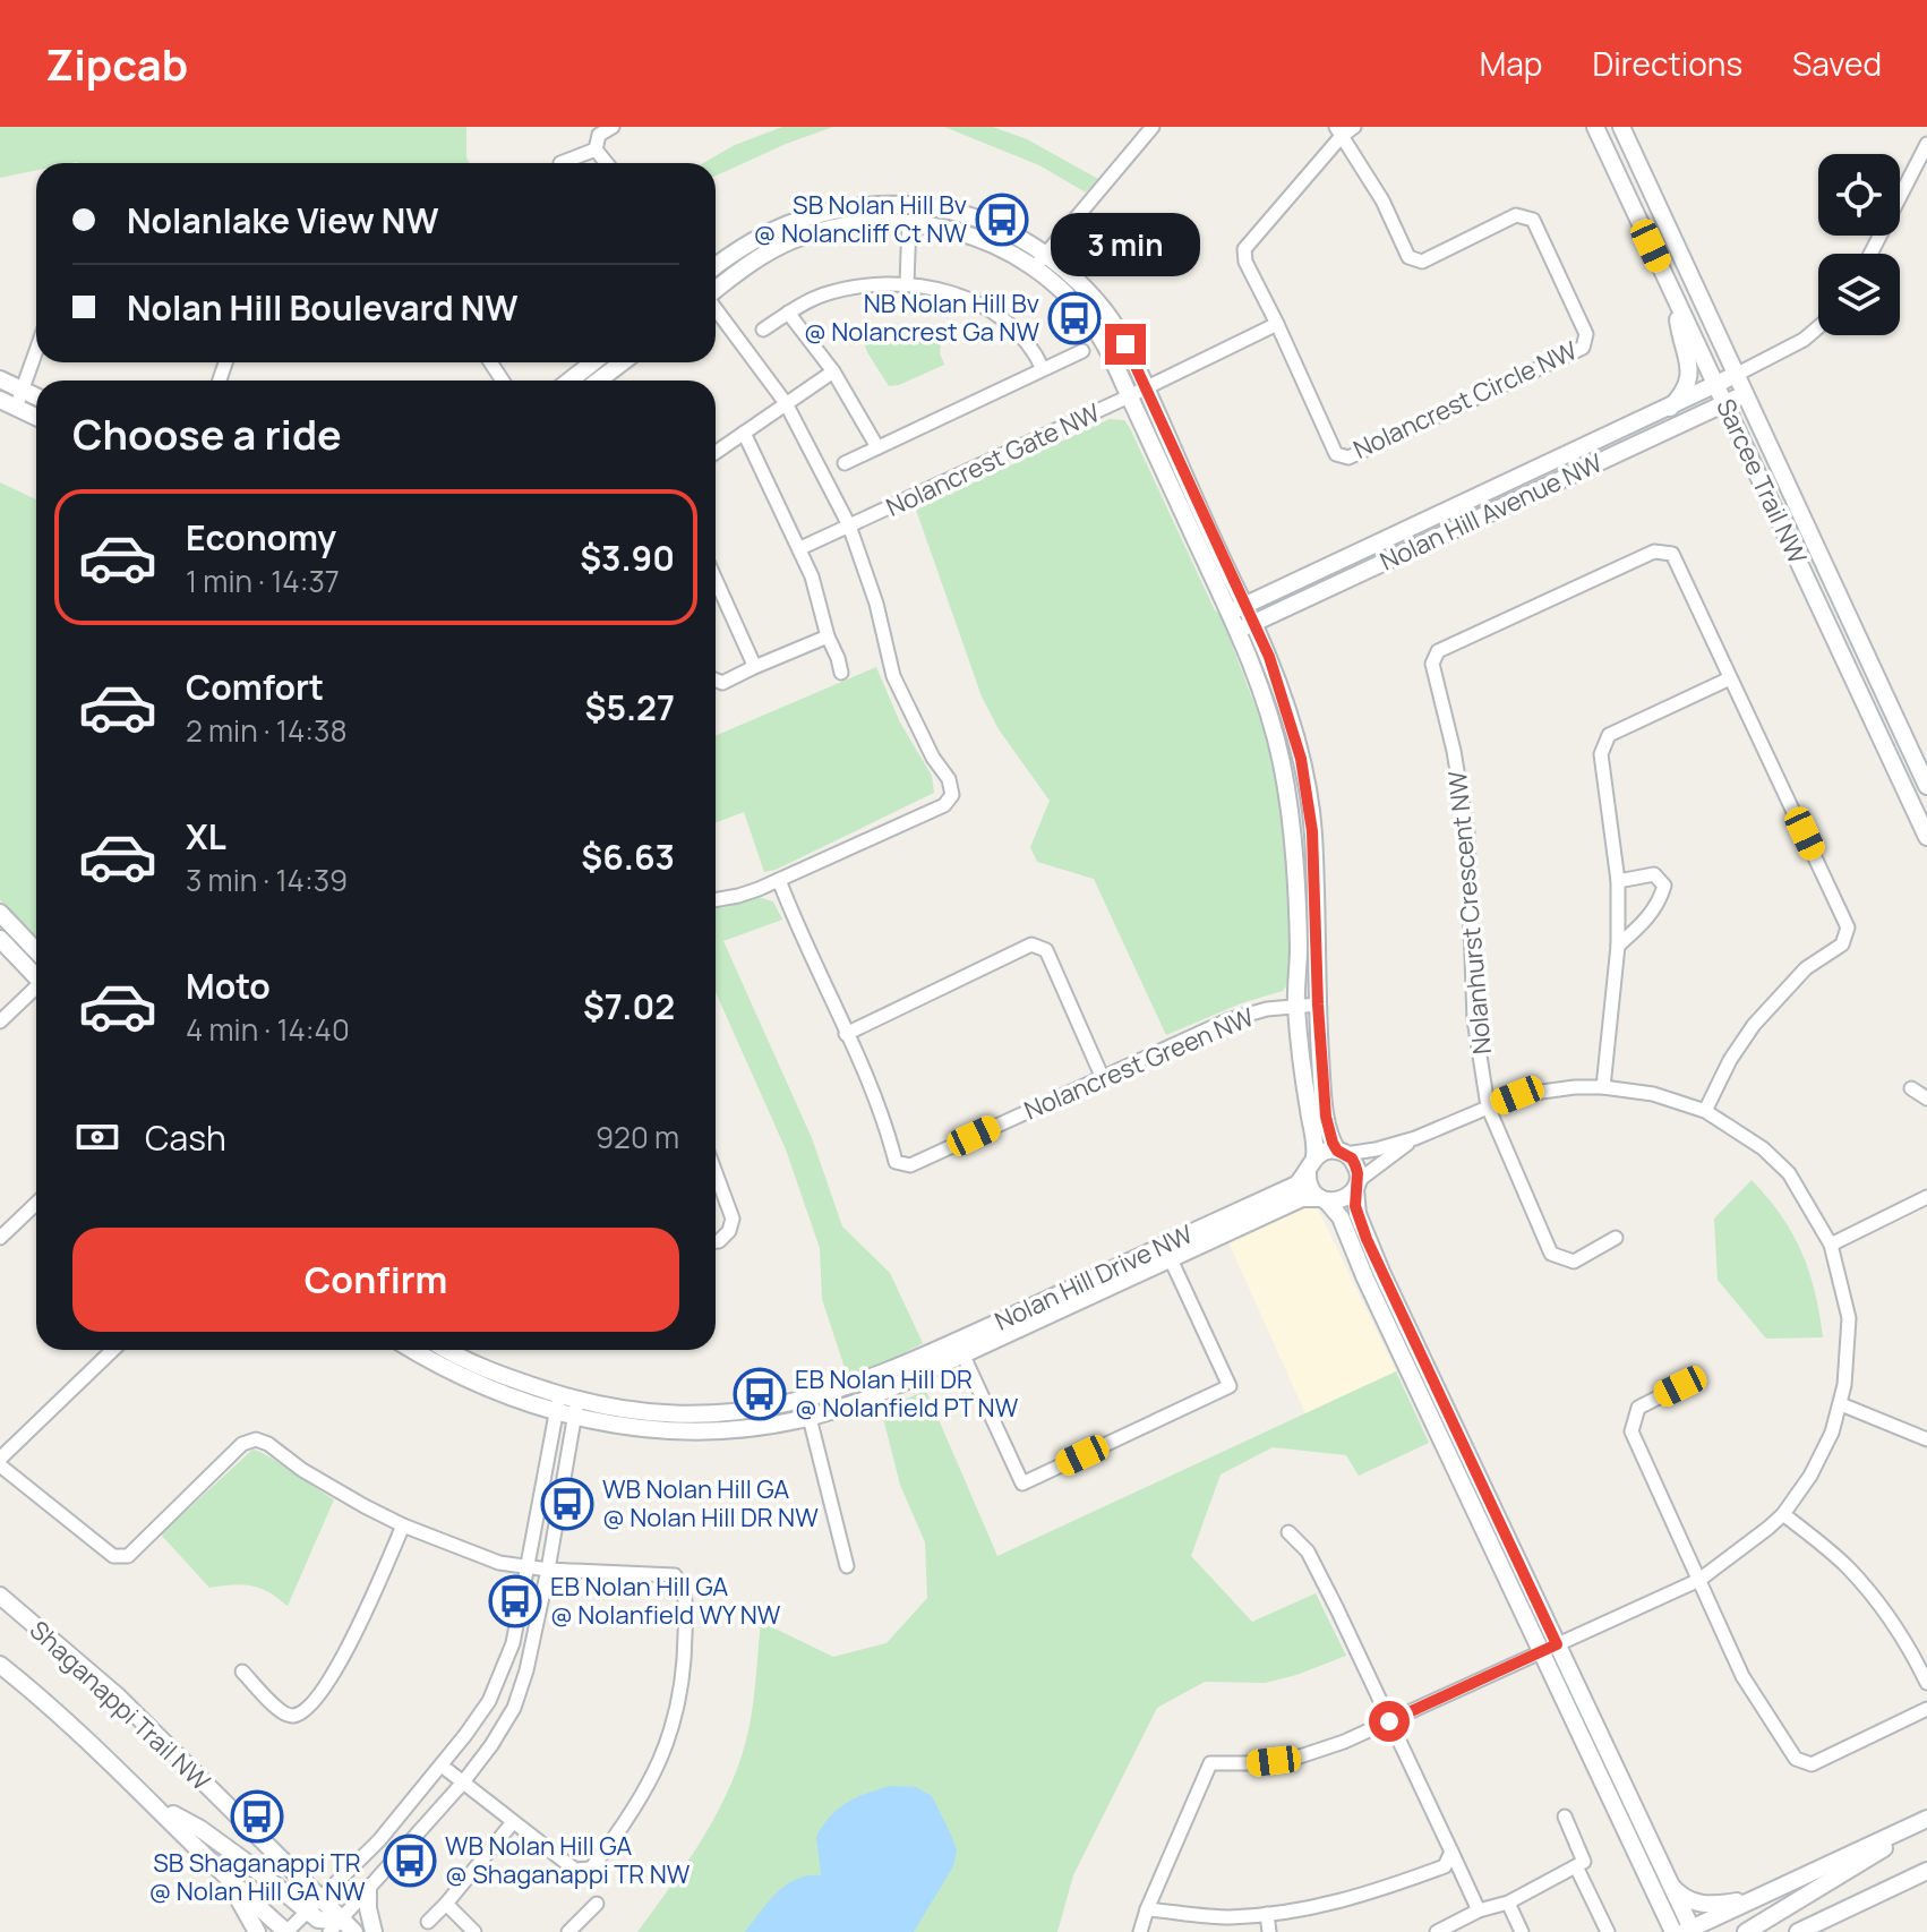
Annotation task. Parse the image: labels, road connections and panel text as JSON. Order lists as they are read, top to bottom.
{
  "streets": {
    "street": [
      "Nolancrest Circle NW",
      "Nolancrest Gate NW",
      "Sarcee Trail NW",
      "Nolan Hill Avenue NW",
      "Nolanhurst Crescent NW",
      "Nolancrest Green NW",
      "Nolan Hill Drive NW",
      "Shaganappi Trail NW"
    ]
  },
  "crossings": [
    ["Sarcee Trail NW", "Nolan Hill Avenue NW"]
  ],
  "places": {
    "bus stop": [
      "SB Nolan Hill Bv @ Nolancliff Ct NW",
      "NB Nolan Hill Bv @ Nolancrest Ga NW",
      "EB Nolan Hill DR @ Nolanfield PT NW",
      "WB Nolan Hill GA @ Nolan Hill DR NW",
      "EB Nolan Hill GA @ Nolanfield WY NW",
      "SB Shaganappi TR @ Nolan Hill GA NW",
      "WB Nolan Hill GA @ Shaganappi TR NW"
    ]
  },
  "page": {
    "header": "Zipcab",
    "nav": ["Map", "Directions", "Saved"],
    "banner": ["Nolanlake View NW", "Nolan Hill Boulevard NW"],
    "bubble": "3 min",
    "heading": "Choose a ride",
    "list": [
      {
        "name": "Economy",
        "note": "1 min · 14:37",
        "value": "$3.90"
      },
      {
        "name": "Comfort",
        "note": "2 min · 14:38",
        "value": "$5.27"
      },
      {
        "name": "XL",
        "note": "3 min · 14:39",
        "value": "$6.63"
      },
      {
        "name": "Moto",
        "note": "4 min · 14:40",
        "value": "$7.02"
      }
    ],
    "pay": ["Cash", "920 m"],
    "buttons": "Confirm"
  }
}
